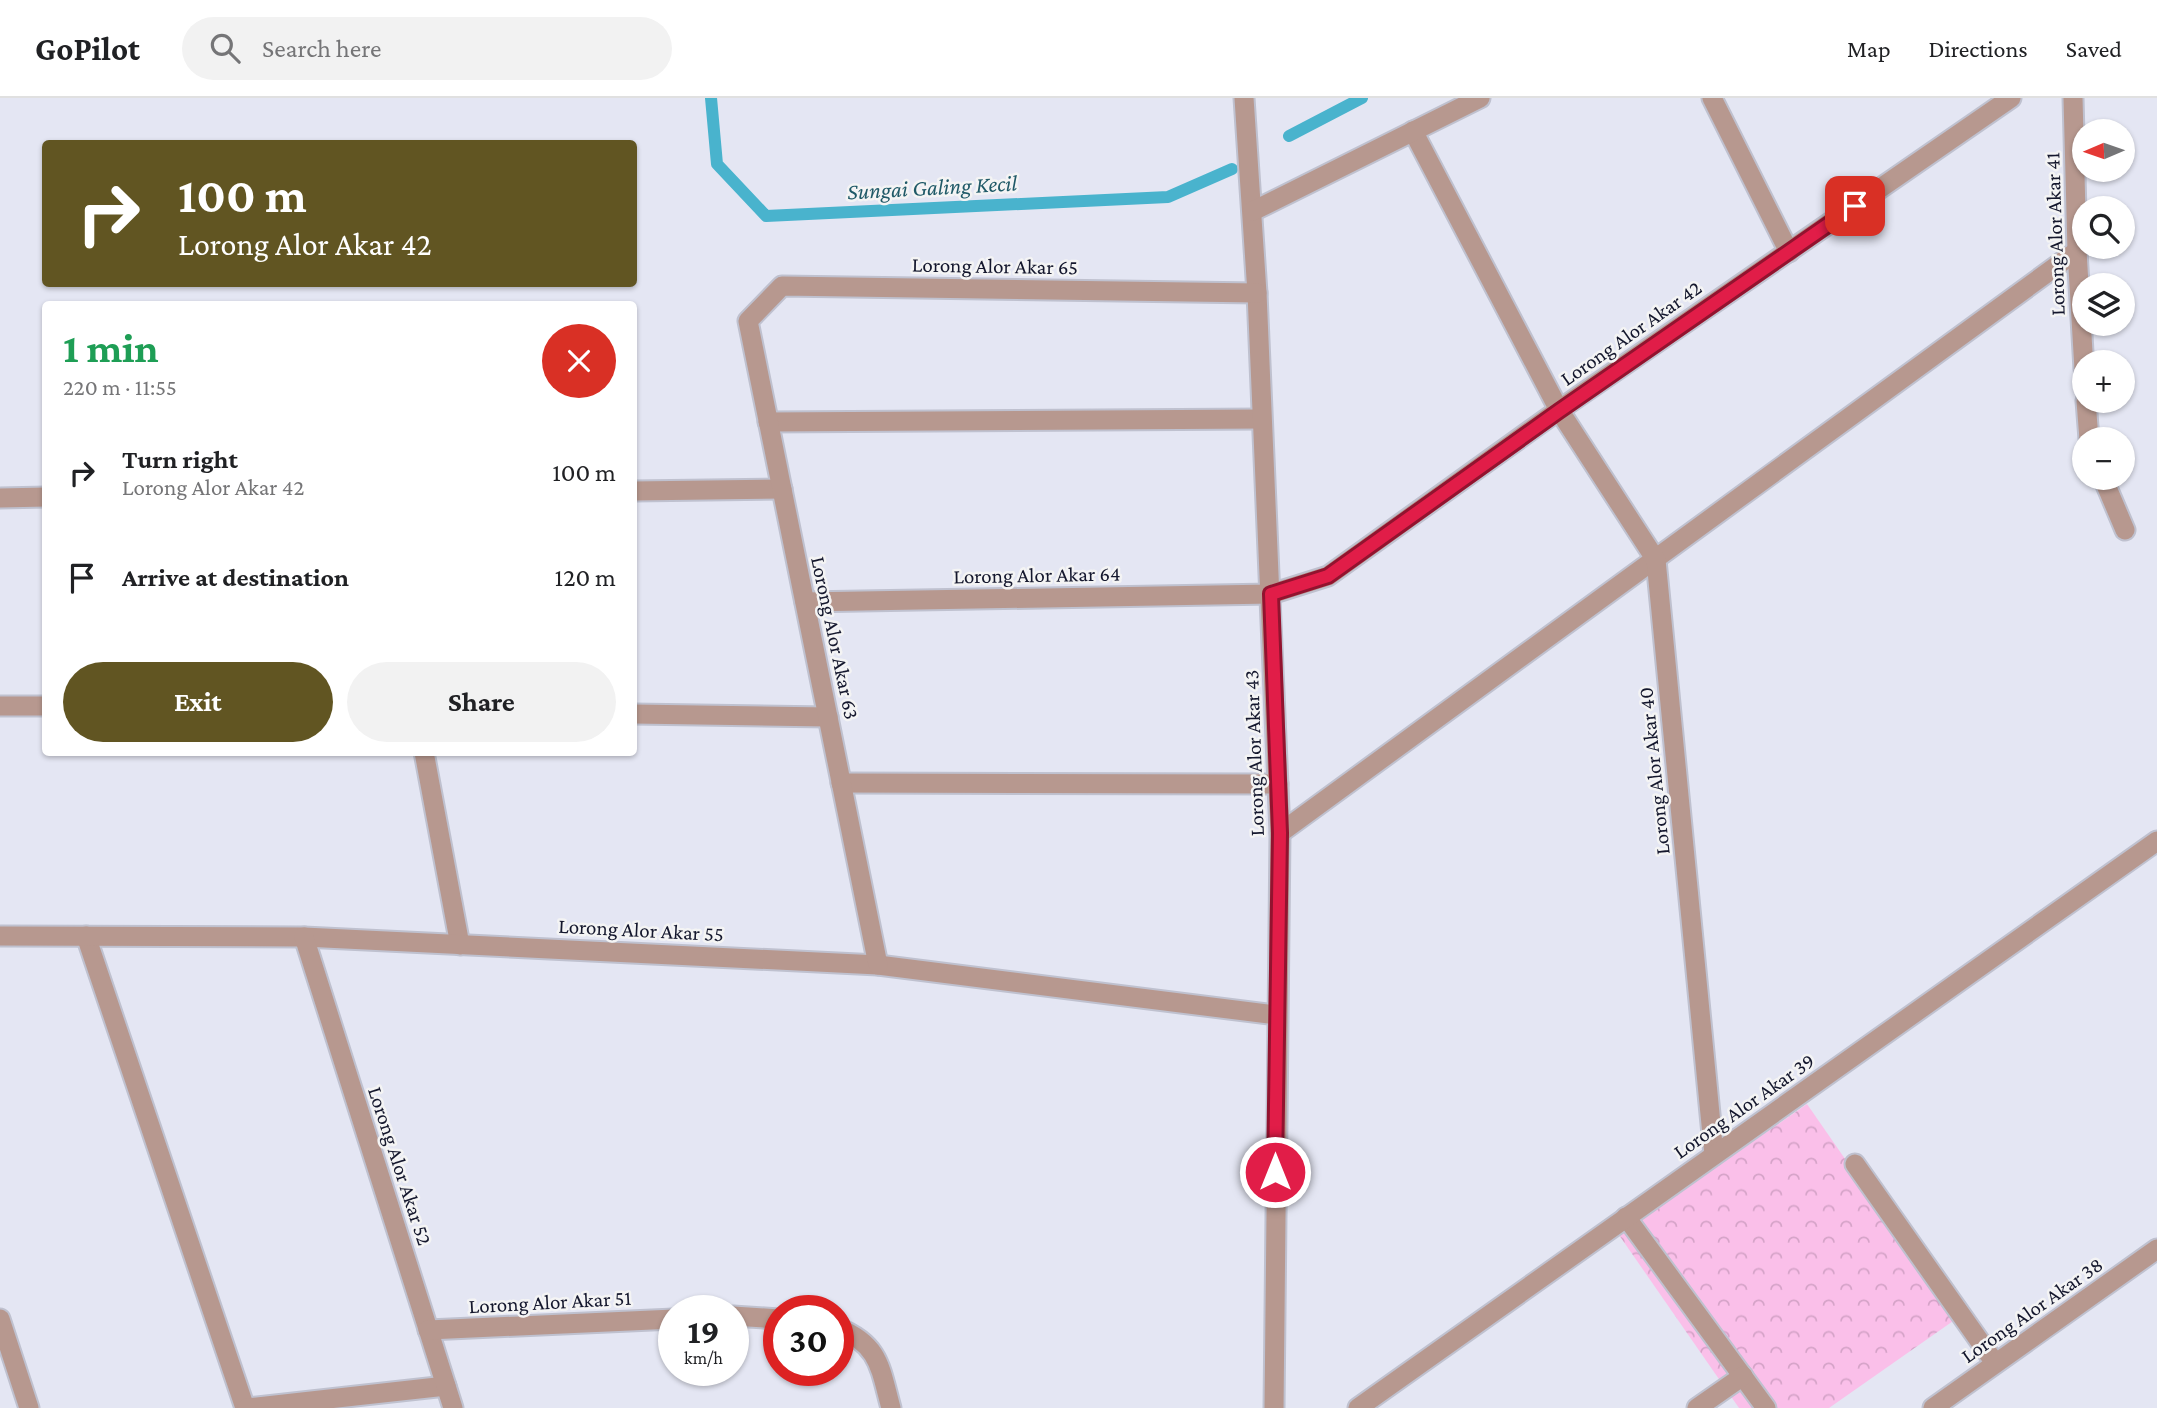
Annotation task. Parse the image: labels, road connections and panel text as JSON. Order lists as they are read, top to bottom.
{
  "streets": {
    "street": [
      "Lorong Alor Akar 41",
      "Lorong Alor Akar 65",
      "Lorong Alor Akar 42",
      "Lorong Alor Akar 64",
      "Lorong Alor Akar 63",
      "Lorong Alor Akar 43",
      "Lorong Alor Akar 40",
      "Lorong Alor Akar 55",
      "Lorong Alor Akar 39",
      "Lorong Alor Akar 52",
      "Lorong Alor Akar 51",
      "Lorong Alor Akar 38"
    ]
  },
  "crossings": [
    ["Lorong Alor Akar 65", "Lorong Alor Akar 63"],
    ["Lorong Alor Akar 65", "Lorong Alor Akar 43"],
    ["Lorong Alor Akar 42", "Lorong Alor Akar 64"],
    ["Lorong Alor Akar 42", "Lorong Alor Akar 43"],
    ["Lorong Alor Akar 42", "Lorong Alor Akar 40"],
    ["Lorong Alor Akar 64", "Lorong Alor Akar 63"],
    ["Lorong Alor Akar 64", "Lorong Alor Akar 43"],
    ["Lorong Alor Akar 63", "Lorong Alor Akar 55"],
    ["Lorong Alor Akar 43", "Lorong Alor Akar 55"],
    ["Lorong Alor Akar 40", "Lorong Alor Akar 39"],
    ["Lorong Alor Akar 55", "Lorong Alor Akar 52"],
    ["Lorong Alor Akar 52", "Lorong Alor Akar 51"]
  ],
  "water": ["Sungai Galing Kecil"],
  "north": "left",
  "page": {
    "header": "GoPilot",
    "search": "Search here",
    "nav": ["Map", "Directions", "Saved"],
    "map_buttons": ["+", "−"],
    "turn": ["100 m", "Lorong Alor Akar 42"],
    "heading": ["1 min", "220 m · 11:55"],
    "list": [
      {
        "name": "Turn right",
        "note": "Lorong Alor Akar 42",
        "value": "100 m"
      },
      {
        "name": "Arrive at destination",
        "value": "120 m"
      }
    ],
    "buttons": ["Exit", "Share"],
    "speed": "19 km/h",
    "limit": "30"
  }
}
